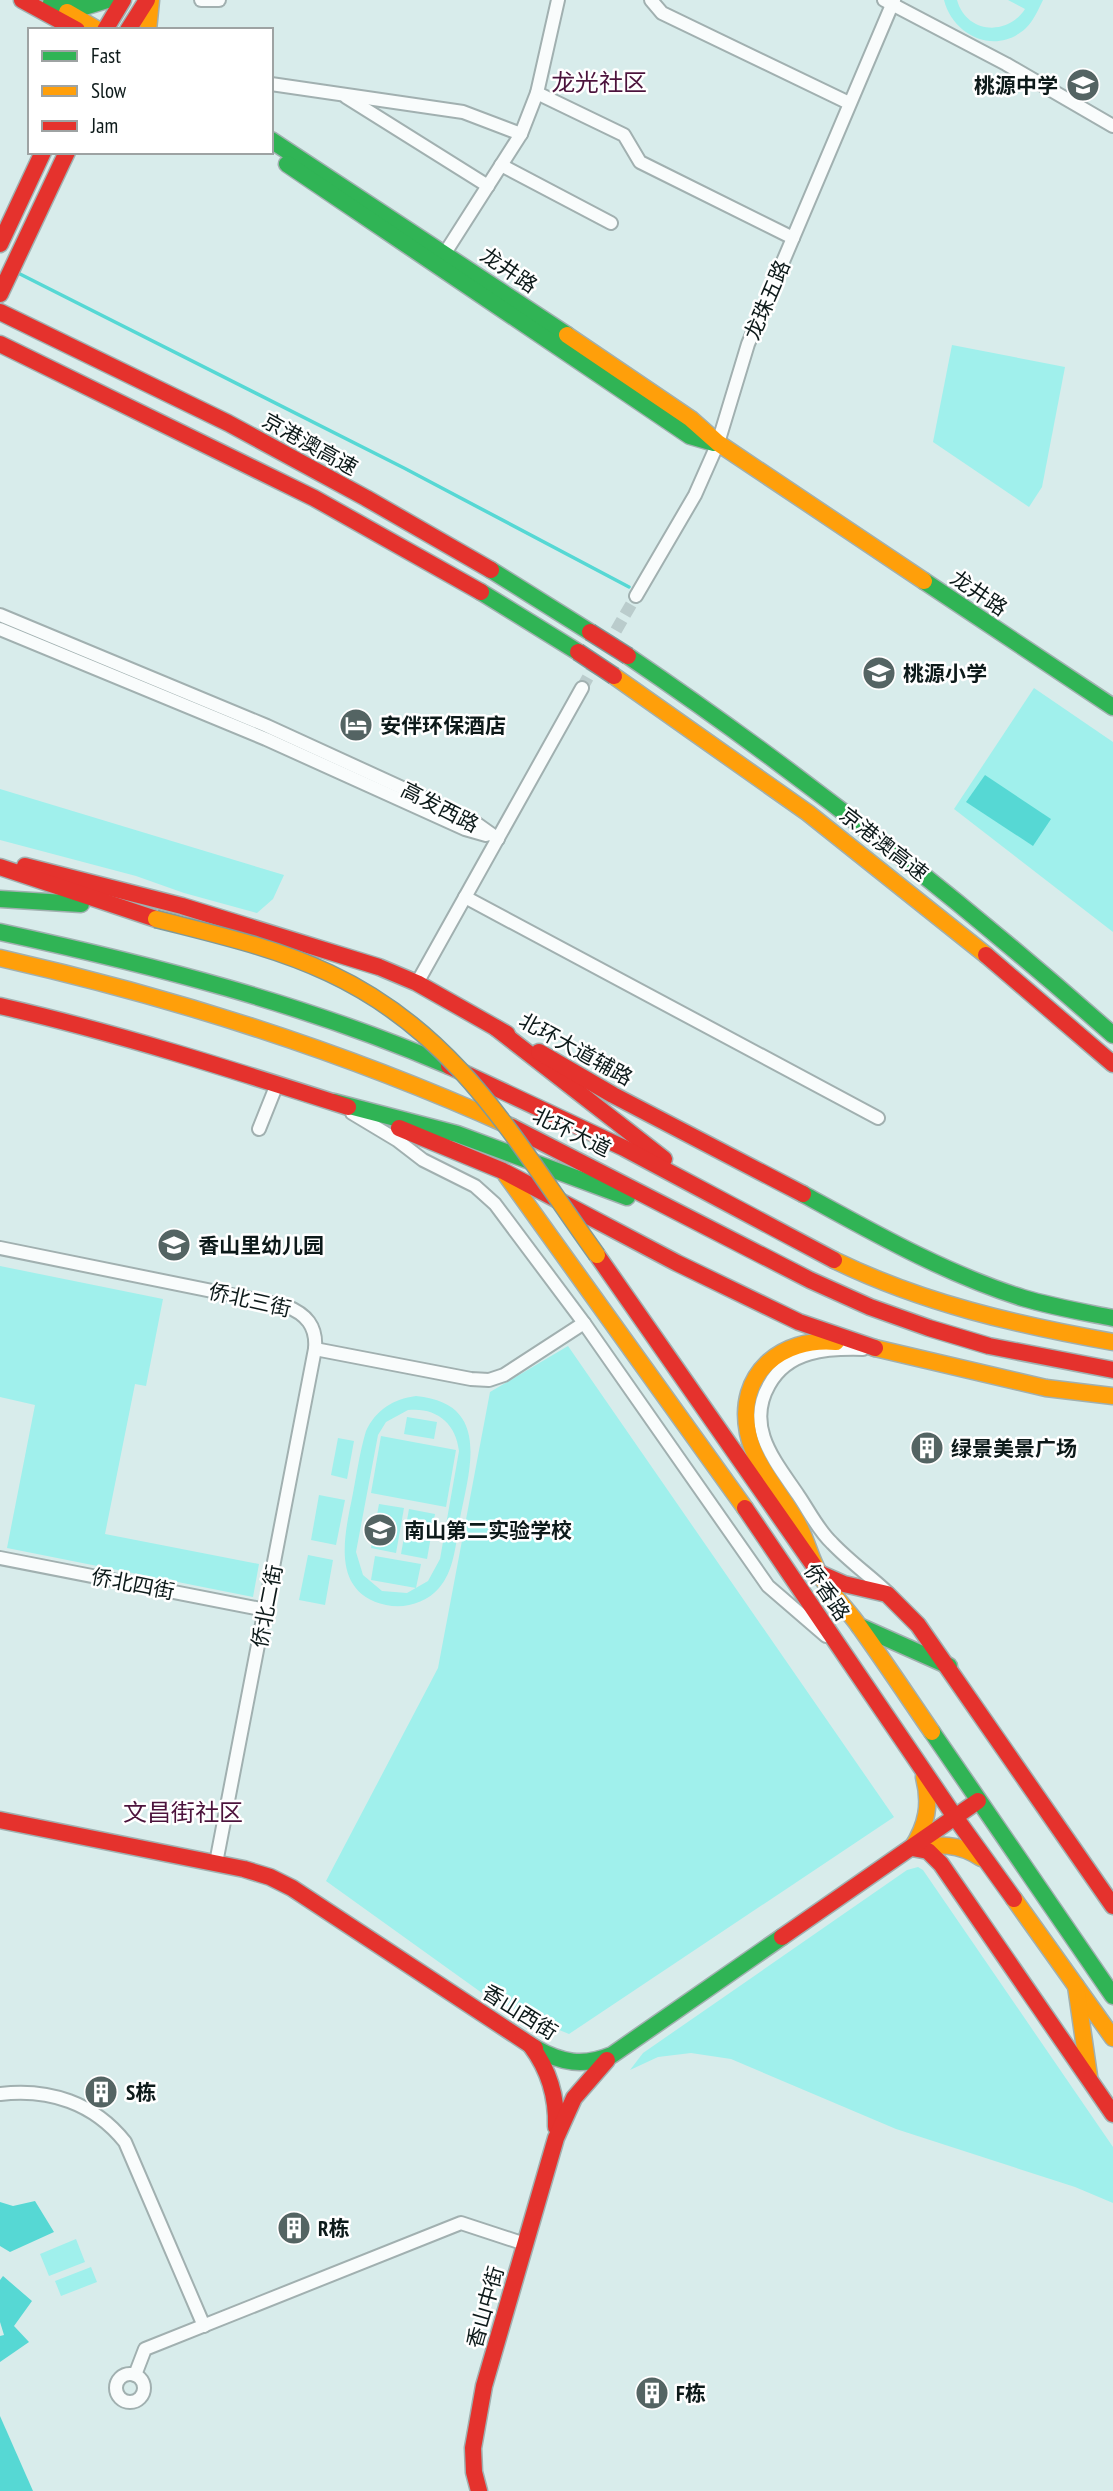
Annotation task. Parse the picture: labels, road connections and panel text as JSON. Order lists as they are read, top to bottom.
{
  "streets": {
    "main road": [
      "龙井路",
      "京港澳高速",
      "北环大道辅路",
      "北环大道",
      "侨香路",
      "香山西街",
      "香山中街"
    ],
    "street": [
      "龙珠五路",
      "高发西路",
      "侨北三街",
      "侨北四街",
      "侨北二街"
    ]
  },
  "crossings": [
    ["龙井路", "龙珠五路"],
    ["侨北三街", "侨北二街"],
    ["侨北四街", "侨北二街"],
    ["侨香路", "香山西街"],
    ["侨北二街", "香山西街"],
    ["香山西街", "香山中街"]
  ],
  "districts": ["龙光社区", "文昌街社区"],
  "places": {
    "school or university": [
      "桃源中学",
      "桃源小学",
      "香山里幼儿园",
      "南山第二实验学校"
    ],
    "hotel": ["安伴环保酒店"],
    "building": [
      "绿景美景广场",
      "S栋",
      "R栋",
      "F栋"
    ]
  },
  "legend": ["Fast", "Slow", "Jam"]
}
